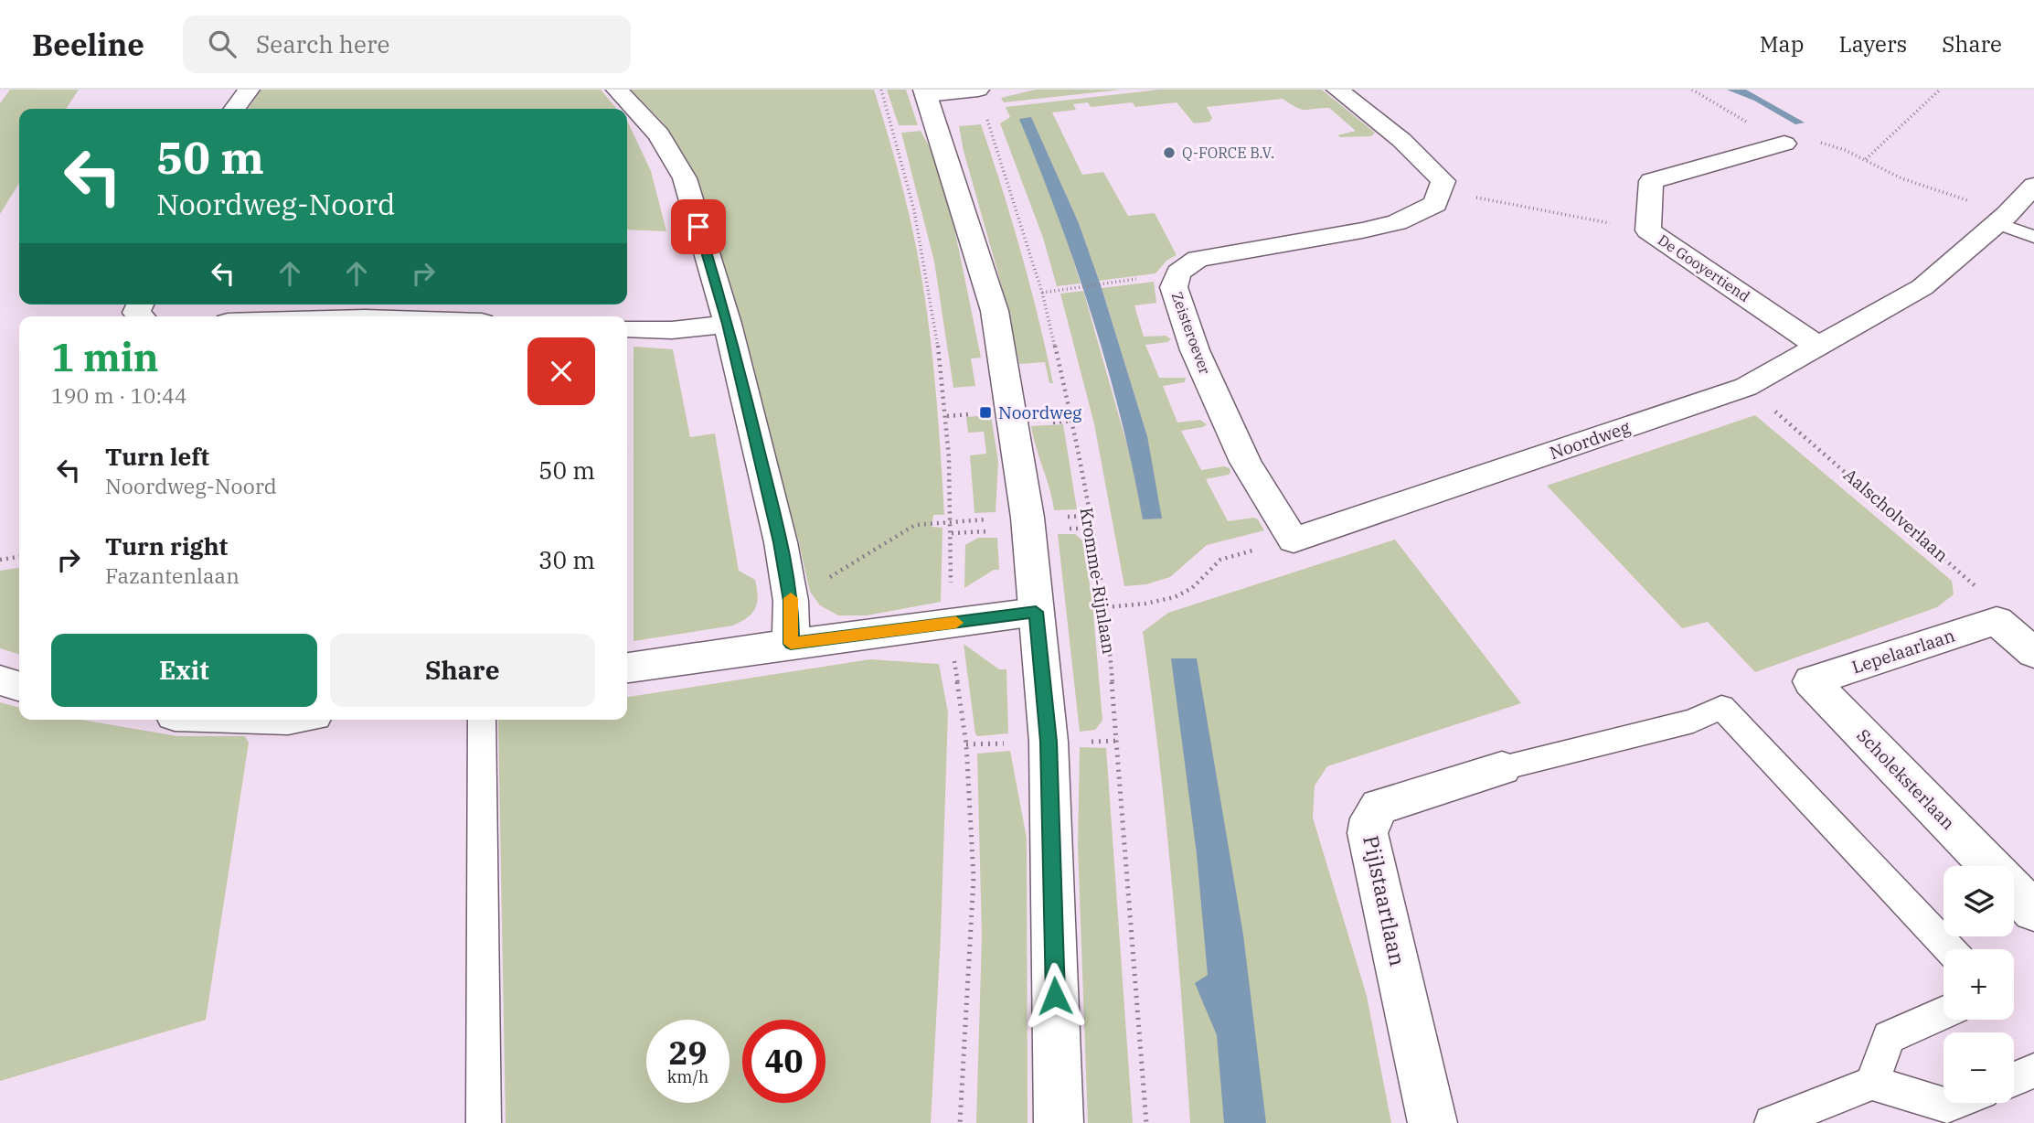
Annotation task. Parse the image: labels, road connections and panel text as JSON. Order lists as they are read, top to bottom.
{
  "streets": {
    "street": [
      "De Gooyertiend",
      "Zeisteroever",
      "Noordweg",
      "Lepelaarlaan",
      "Scholeksterlaan",
      "Pijlstaartlaan"
    ],
    "path": ["Aalscholverlaan", "Kromme-Rijnlaan"]
  },
  "crossings": [
    ["De Gooyertiend", "Noordweg"],
    ["Zeisteroever", "Noordweg"],
    ["Noordweg", "Aalscholverlaan"],
    ["Aalscholverlaan", "Lepelaarlaan"],
    ["Lepelaarlaan", "Scholeksterlaan"]
  ],
  "places": {
    "other": ["Q-FORCE B.V."],
    "transit": ["Noordweg"]
  },
  "page": {
    "header": "Beeline",
    "search": "Search here",
    "nav": ["Map", "Layers", "Share"],
    "turn": ["50 m", "Noordweg-Noord"],
    "heading": ["1 min", "190 m · 10:44"],
    "list": [
      {
        "name": "Turn left",
        "note": "Noordweg-Noord",
        "value": "50 m"
      },
      {
        "name": "Turn right",
        "note": "Fazantenlaan",
        "value": "30 m"
      }
    ],
    "buttons": ["Exit", "Share"],
    "map_buttons": ["+", "−"],
    "speed": "29 km/h",
    "limit": "40"
  }
}
